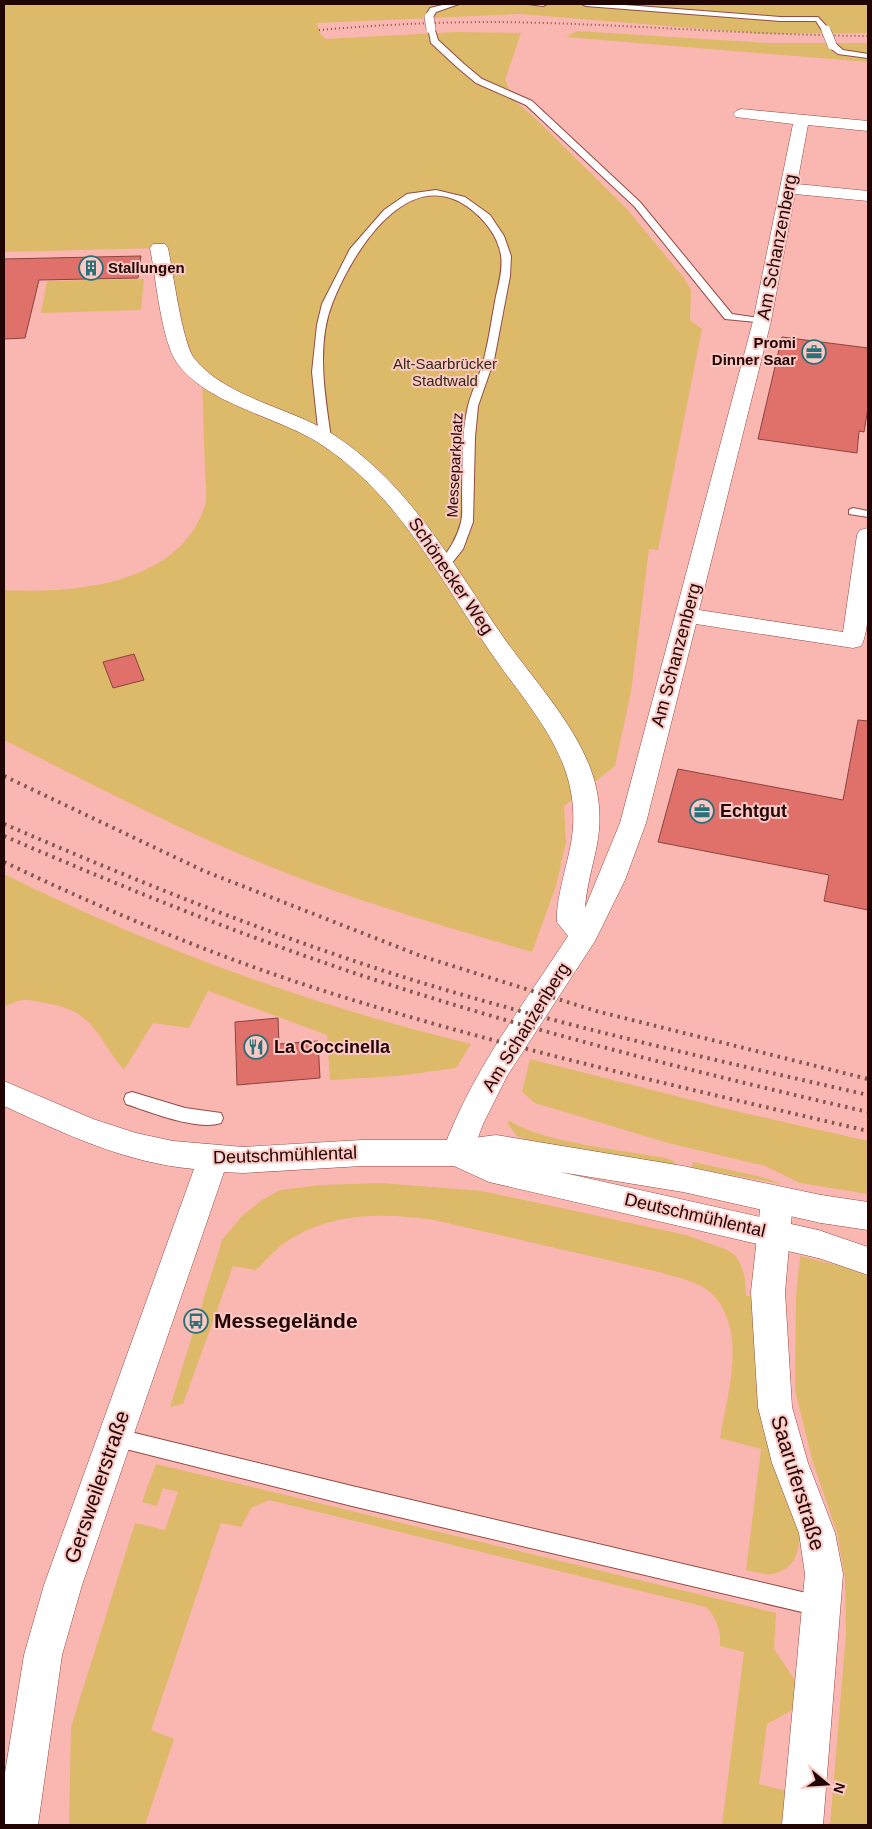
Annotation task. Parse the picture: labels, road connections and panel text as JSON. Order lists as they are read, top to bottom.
{
  "streets": {
    "main road": [
      "Am Schanzenberg",
      "Schönecker Weg",
      "Deutschmühlental",
      "Saaruferstraße",
      "Gersweilerstraße"
    ],
    "lane": ["Messeparkplatz"]
  },
  "crossings": [
    ["Am Schanzenberg", "Schönecker Weg"],
    ["Am Schanzenberg", "Deutschmühlental"],
    ["Messeparkplatz", "Schönecker Weg"],
    ["Deutschmühlental", "Saaruferstraße"],
    ["Deutschmühlental", "Gersweilerstraße"]
  ],
  "parks": ["Alt-Saarbrücker Stadtwald"],
  "places": {
    "building": ["Stallungen"],
    "office": ["Promi Dinner Saar", "Echtgut"],
    "restaurant": ["La Coccinella"],
    "bus stop": ["Messegelände"]
  },
  "north": "right"
}
